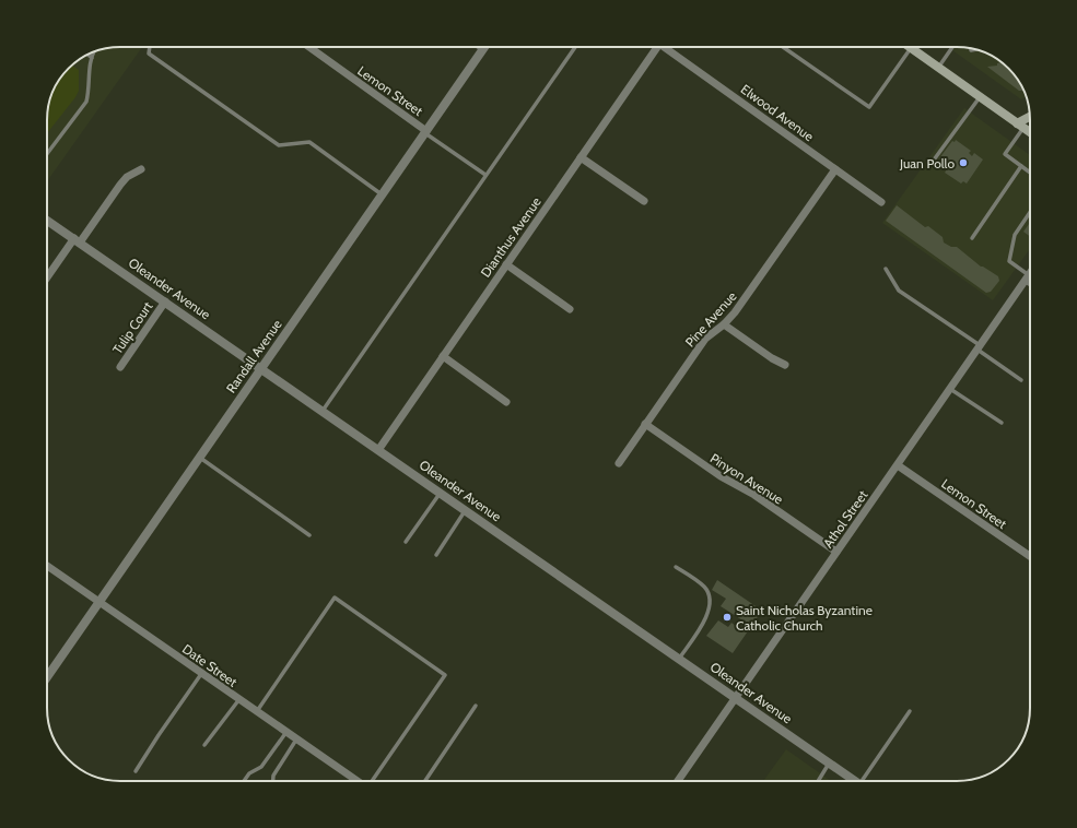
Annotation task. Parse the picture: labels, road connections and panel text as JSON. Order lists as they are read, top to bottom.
{
  "streets": {
    "street": [
      "Lemon Street",
      "Elwood Avenue",
      "Dianthus Avenue",
      "Oleander Avenue",
      "Pine Avenue",
      "Tulip Court",
      "Randall Avenue",
      "Pinyon Avenue",
      "Athol Street",
      "Date Street"
    ]
  },
  "crossings": [
    ["Lemon Street", "Randall Avenue"],
    ["Lemon Street", "Athol Street"],
    ["Elwood Avenue", "Pine Avenue"],
    ["Dianthus Avenue", "Oleander Avenue"],
    ["Oleander Avenue", "Tulip Court"],
    ["Oleander Avenue", "Randall Avenue"],
    ["Oleander Avenue", "Athol Street"],
    ["Pine Avenue", "Pinyon Avenue"],
    ["Randall Avenue", "Date Street"],
    ["Pinyon Avenue", "Athol Street"]
  ],
  "places": ["Juan Pollo", "Saint Nicholas Byzantine Catholic Church"]
}
